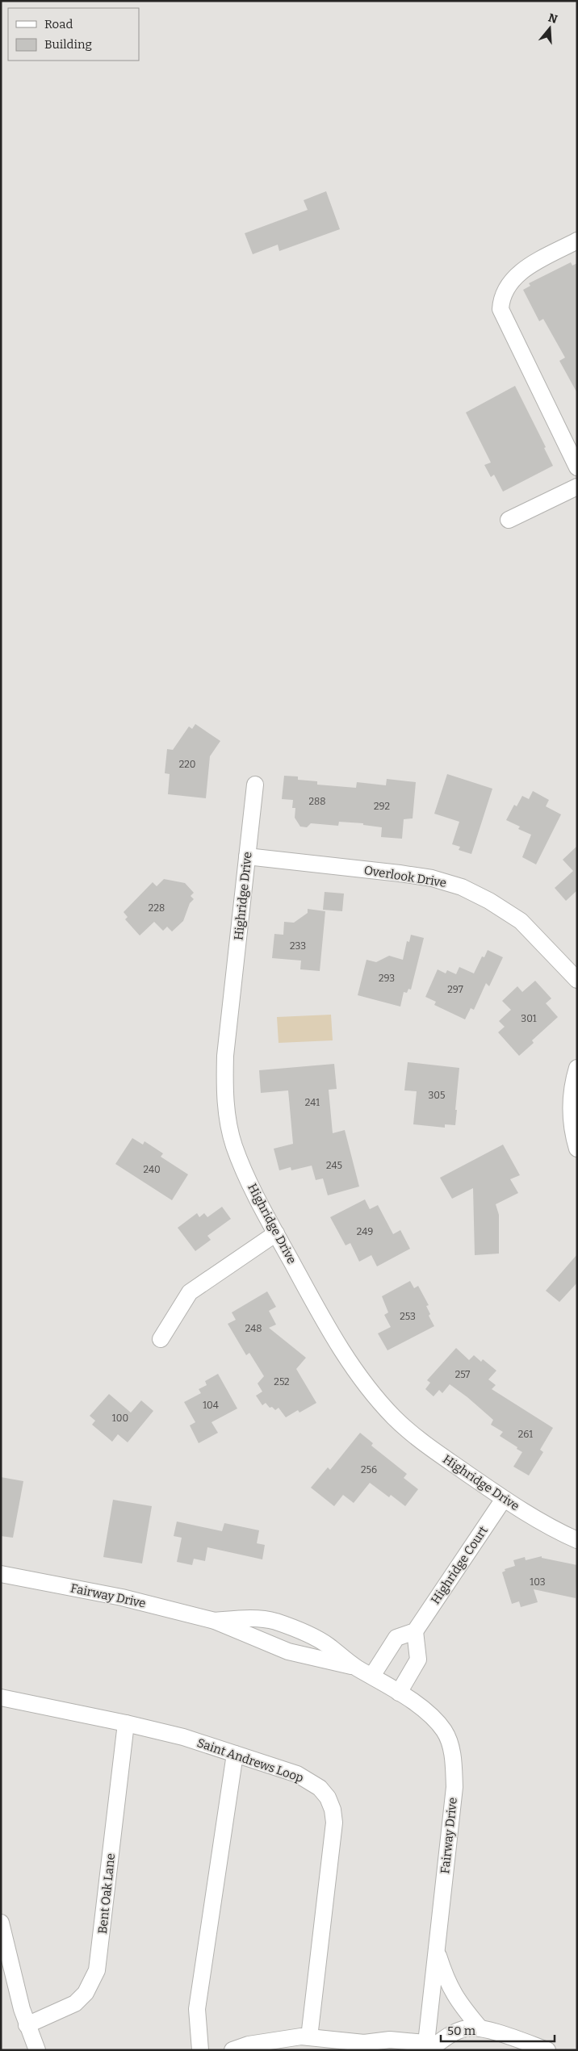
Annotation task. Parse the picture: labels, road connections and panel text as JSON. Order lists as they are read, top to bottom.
{
  "streets": {
    "street": [
      "Overlook Drive",
      "Highridge Drive",
      "Highridge Court",
      "Fairway Drive",
      "Saint Andrews Loop",
      "Bent Oak Lane"
    ]
  },
  "crossings": [
    ["Overlook Drive", "Highridge Drive"],
    ["Highridge Drive", "Highridge Court"],
    ["Saint Andrews Loop", "Bent Oak Lane"]
  ],
  "house_numbers": [
    "220",
    "288",
    "292",
    "228",
    "233",
    "293",
    "297",
    "301",
    "305",
    "241",
    "245",
    "240",
    "249",
    "253",
    "248",
    "257",
    "252",
    "104",
    "100",
    "261",
    "256",
    "103"
  ],
  "legend": ["Road", "Building"],
  "scale_bar": "50 m",
  "north": "top"
}
